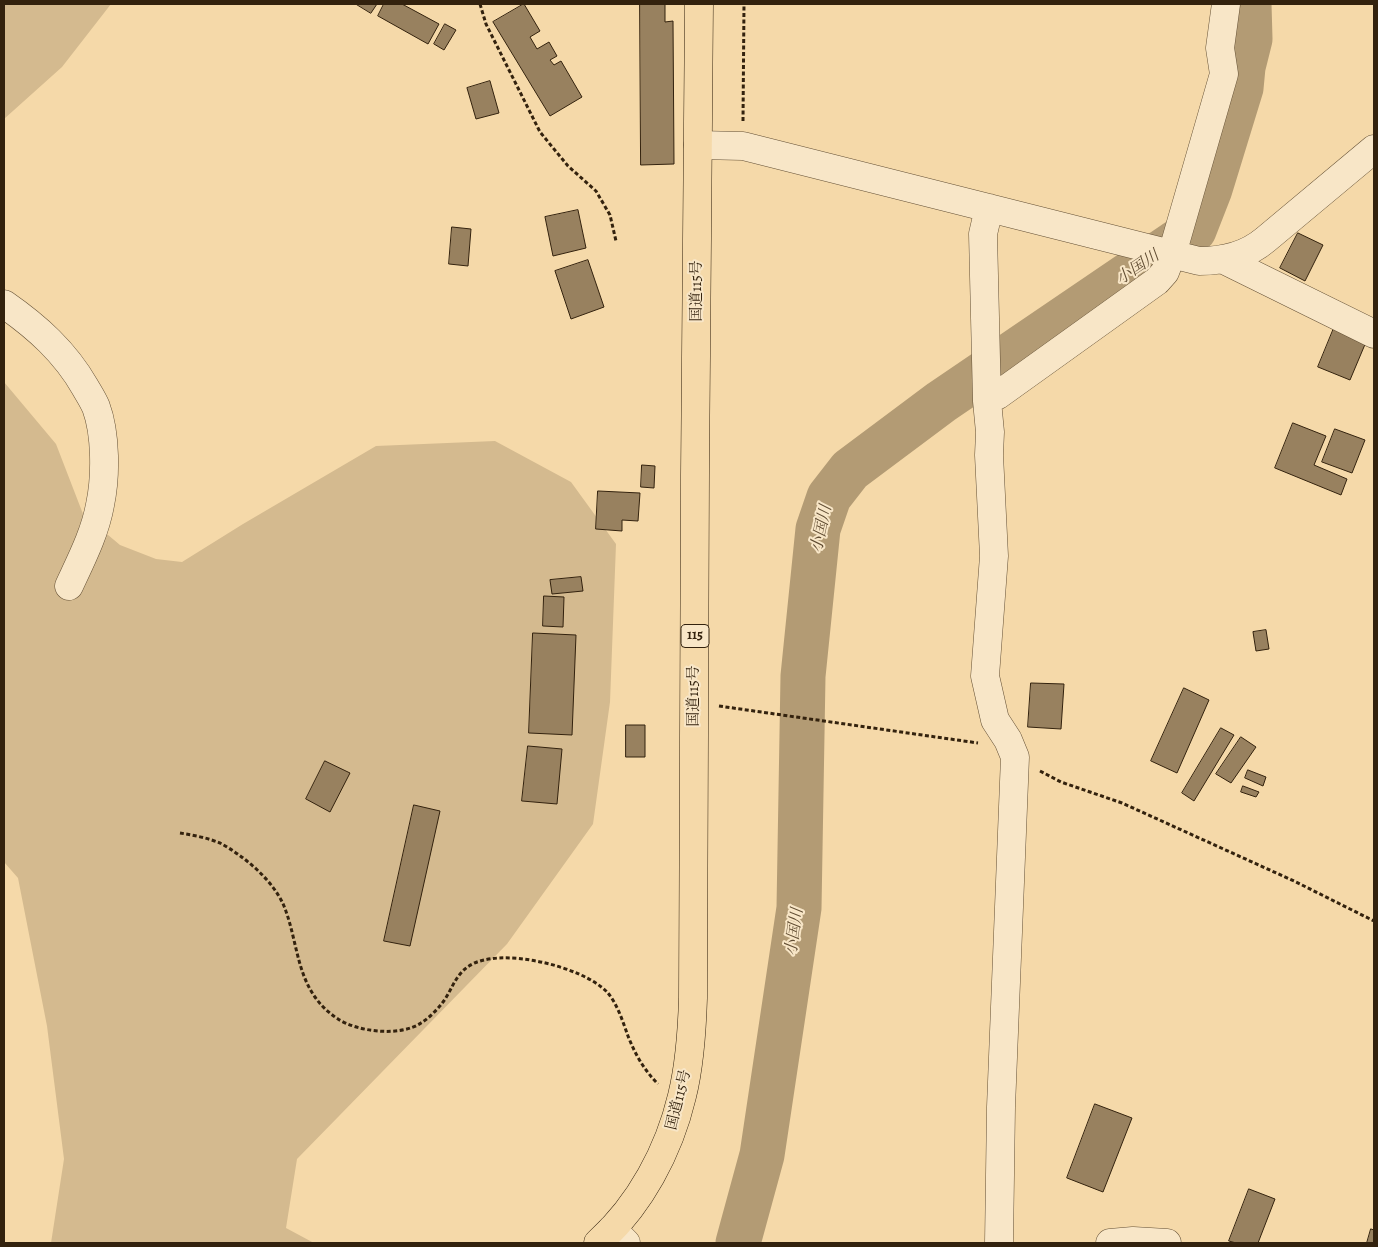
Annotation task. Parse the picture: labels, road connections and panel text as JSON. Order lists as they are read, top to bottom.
{
  "streets": {
    "highway": ["国道115号", "115"]
  },
  "water": ["小国川"]
}
